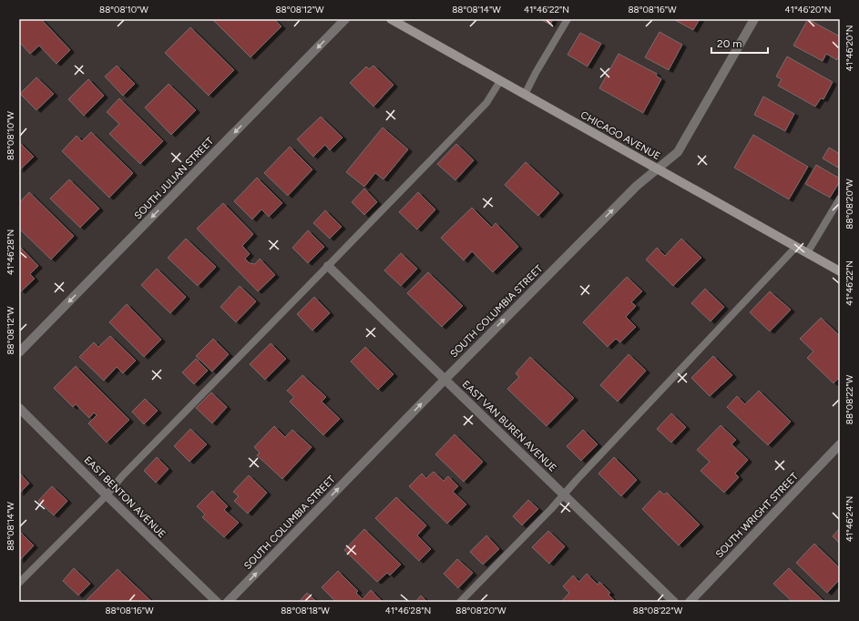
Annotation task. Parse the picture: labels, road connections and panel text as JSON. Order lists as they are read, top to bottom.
{
  "streets": {
    "main road": ["CHICAGO AVENUE"],
    "street": [
      "SOUTH JULIAN STREET",
      "SOUTH COLUMBIA STREET",
      "EAST VAN BUREN AVENUE",
      "EAST BENTON AVENUE",
      "SOUTH WRIGHT STREET"
    ]
  },
  "crossings": [
    ["CHICAGO AVENUE", "SOUTH COLUMBIA STREET"],
    ["SOUTH COLUMBIA STREET", "EAST VAN BUREN AVENUE"]
  ],
  "one_way": ["SOUTH JULIAN STREET", "SOUTH COLUMBIA STREET"],
  "scale_bar": "20 m",
  "coordinates": [
    "88°08'10\"W",
    "88°08'12\"W",
    "88°08'14\"W",
    "41°46'22\"N",
    "88°08'16\"W",
    "41°46'20\"N",
    "88°08'20\"W",
    "41°46'28\"N",
    "88°08'22\"W",
    "41°46'24\"N",
    "88°08'18\"W"
  ]
}
